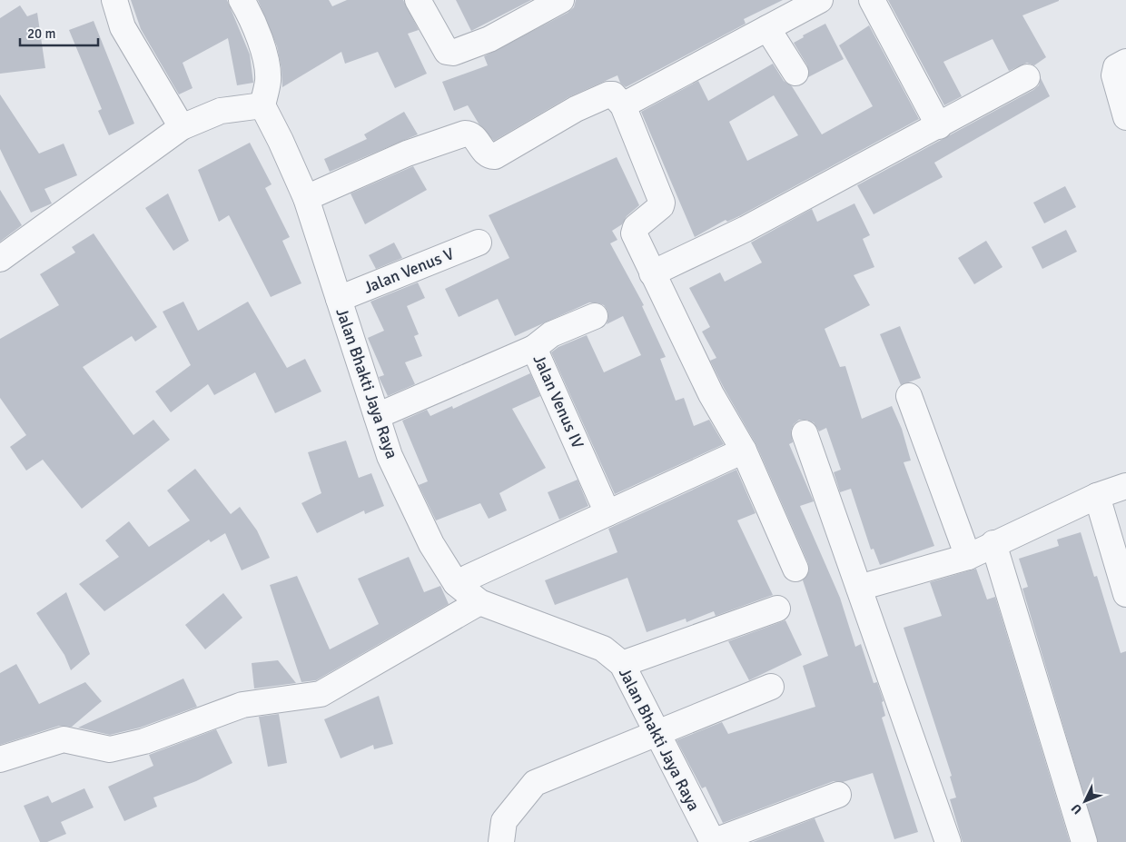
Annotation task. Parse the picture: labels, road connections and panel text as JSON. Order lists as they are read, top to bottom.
{
  "streets": {
    "street": ["Jalan Venus V", "Jalan Bhakti Jaya Raya", "Jalan Venus IV"]
  },
  "crossings": [
    ["Jalan Venus V", "Jalan Bhakti Jaya Raya"],
    ["Jalan Bhakti Jaya Raya", "Jalan Venus IV"]
  ],
  "scale_bar": "20 m",
  "north": "bottom left"
}
